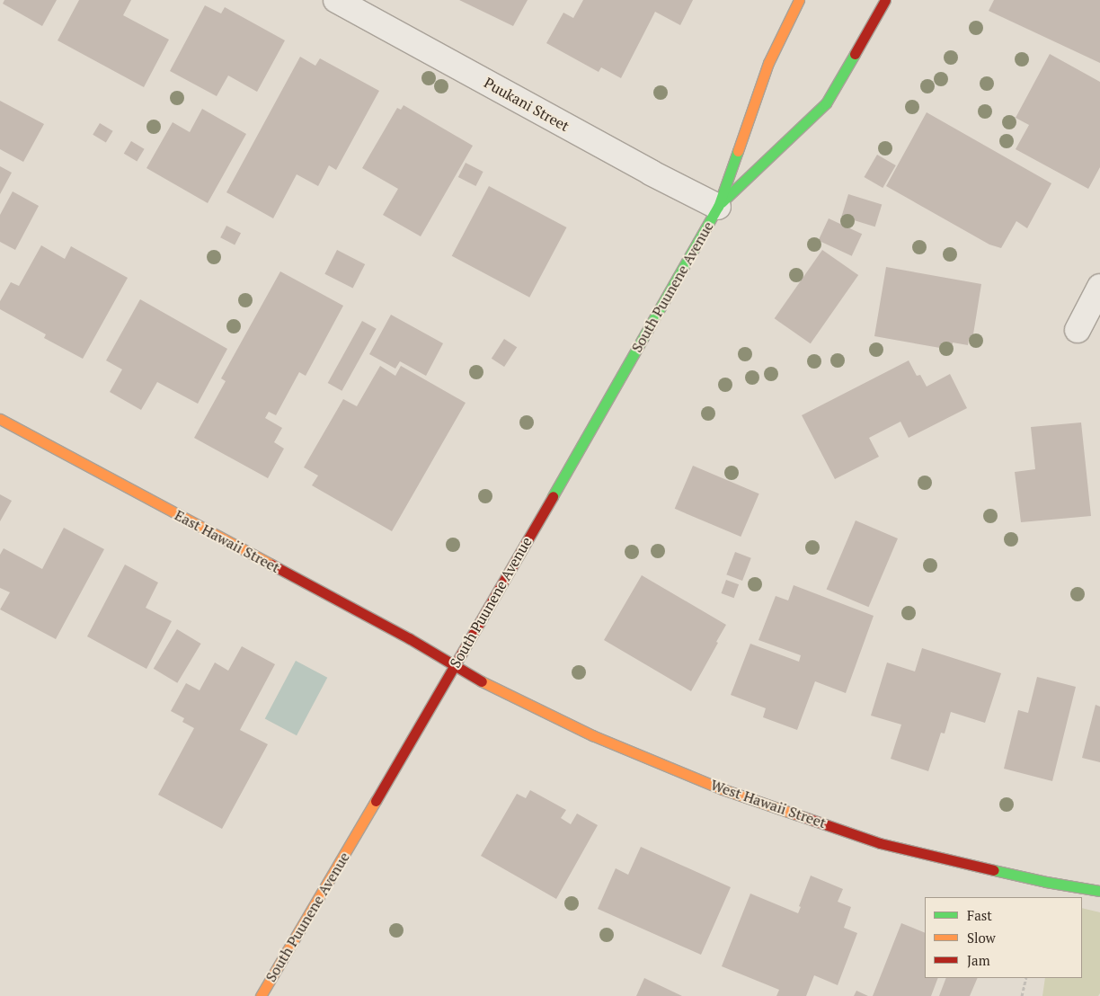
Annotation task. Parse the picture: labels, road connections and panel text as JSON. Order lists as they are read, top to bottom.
{
  "streets": {
    "main road": ["South Puunene Avenue", "East Hawaii Street", "West Hawaii Street"],
    "street": ["Puukani Street"]
  },
  "crossings": [
    ["Puukani Street", "South Puunene Avenue"],
    ["South Puunene Avenue", "East Hawaii Street"],
    ["South Puunene Avenue", "West Hawaii Street"],
    ["East Hawaii Street", "West Hawaii Street"]
  ],
  "legend": ["Fast", "Slow", "Jam"]
}
